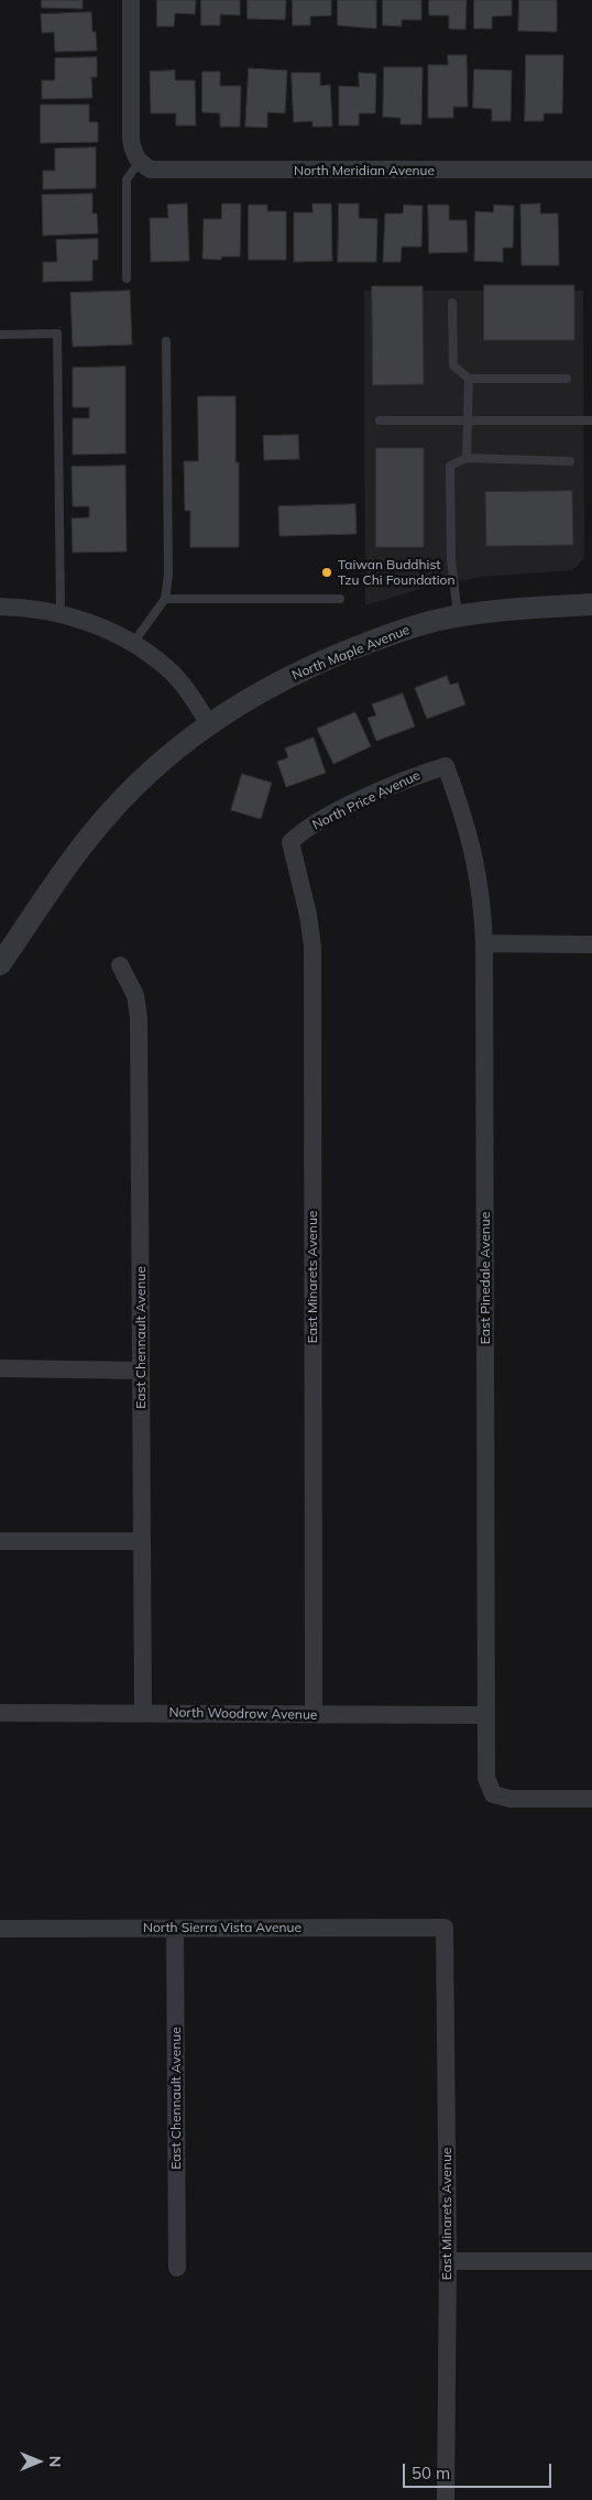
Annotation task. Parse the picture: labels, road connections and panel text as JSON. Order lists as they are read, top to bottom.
{
  "streets": {
    "street": [
      "North Meridian Avenue",
      "North Maple Avenue",
      "North Price Avenue",
      "East Minarets Avenue",
      "East Pinedale Avenue",
      "East Chennault Avenue",
      "North Woodrow Avenue",
      "North Sierra Vista Avenue"
    ]
  },
  "crossings": [
    ["North Price Avenue", "East Minarets Avenue"],
    ["North Price Avenue", "East Pinedale Avenue"],
    ["East Minarets Avenue", "North Woodrow Avenue"],
    ["East Minarets Avenue", "North Sierra Vista Avenue"],
    ["East Pinedale Avenue", "North Woodrow Avenue"],
    ["East Chennault Avenue", "North Woodrow Avenue"],
    ["East Chennault Avenue", "North Sierra Vista Avenue"]
  ],
  "places": ["Taiwan Buddhist Tzu Chi Foundation"],
  "scale_bar": "50 m",
  "north": "right"
}
